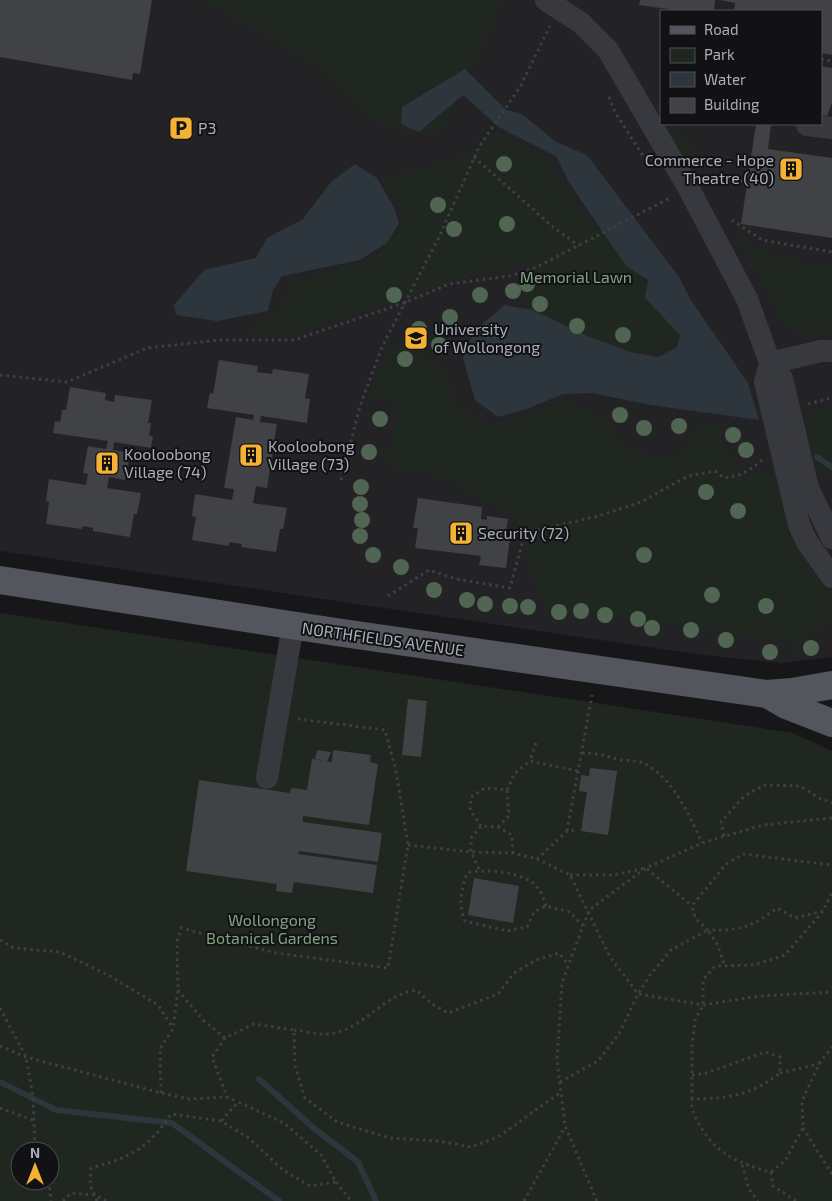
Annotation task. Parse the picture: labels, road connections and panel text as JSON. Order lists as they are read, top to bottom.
{
  "streets": {
    "main road": ["NORTHFIELDS AVENUE"]
  },
  "parks": ["Memorial Lawn", "Wollongong Botanical Gardens"],
  "places": {
    "parking": ["P3"],
    "building": [
      "Commerce - Hope Theatre (40)",
      "Kooloobong Village (73)",
      "Kooloobong Village (74)",
      "Security (72)"
    ],
    "school or university": ["University of Wollongong"]
  },
  "legend": [
    "Road",
    "Park",
    "Water",
    "Building"
  ],
  "north": "top"
}
